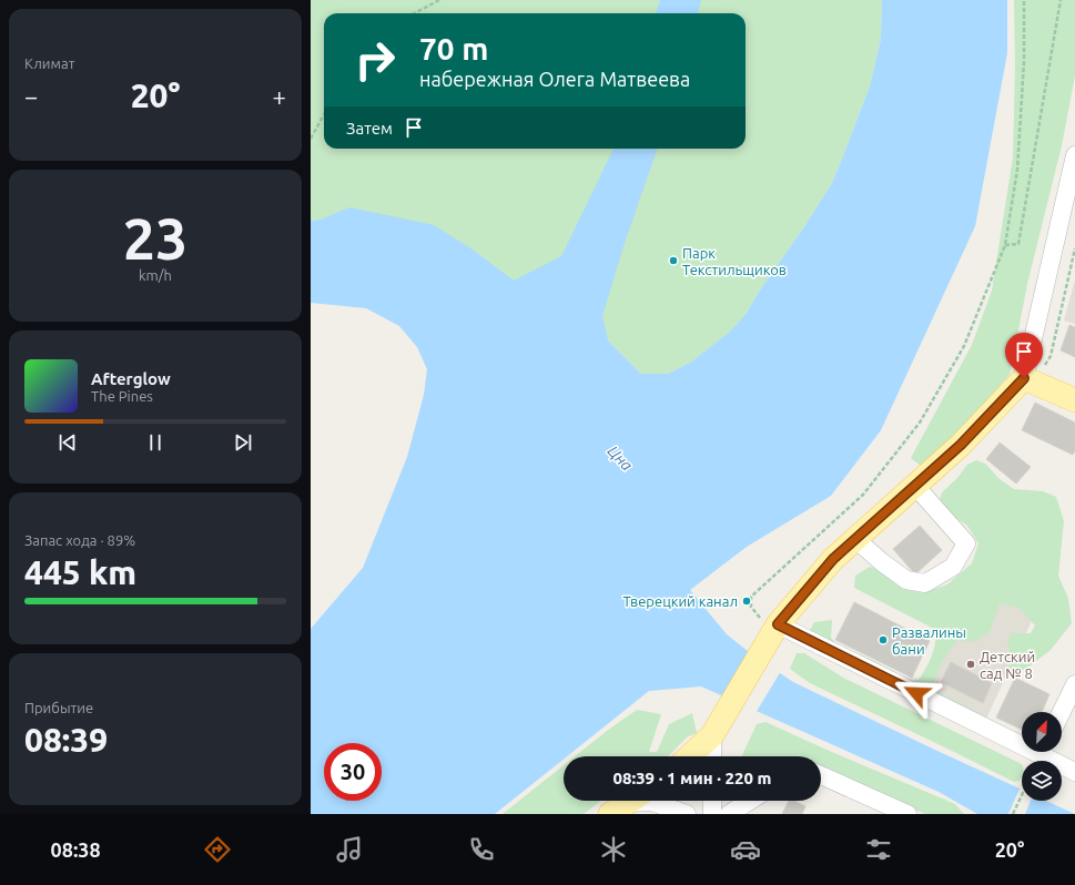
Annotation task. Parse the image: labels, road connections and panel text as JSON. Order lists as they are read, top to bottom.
{
  "water": ["Цна"],
  "places": [
    "Парк Текстильщиков",
    "Тверецкий канал",
    "Развалины бани",
    "Детский сад № 8"
  ],
  "north": "top right",
  "page": {
    "tile": [
      "Климат",
      ["23", "km/h"],
      ["Запас хода · 89%", "445 km"],
      ["Прибытие", "08:39"]
    ],
    "turn": ["70 m", "набережная Олега Матвеева"],
    "heat": ["−", "20°", "+"],
    "then": "Затем",
    "song": ["Afterglow", "The Pines"],
    "limit": "30",
    "trip": "08:39 · 1 мин · 220 m",
    "tabs": ["08:38", "20°"]
  }
}
